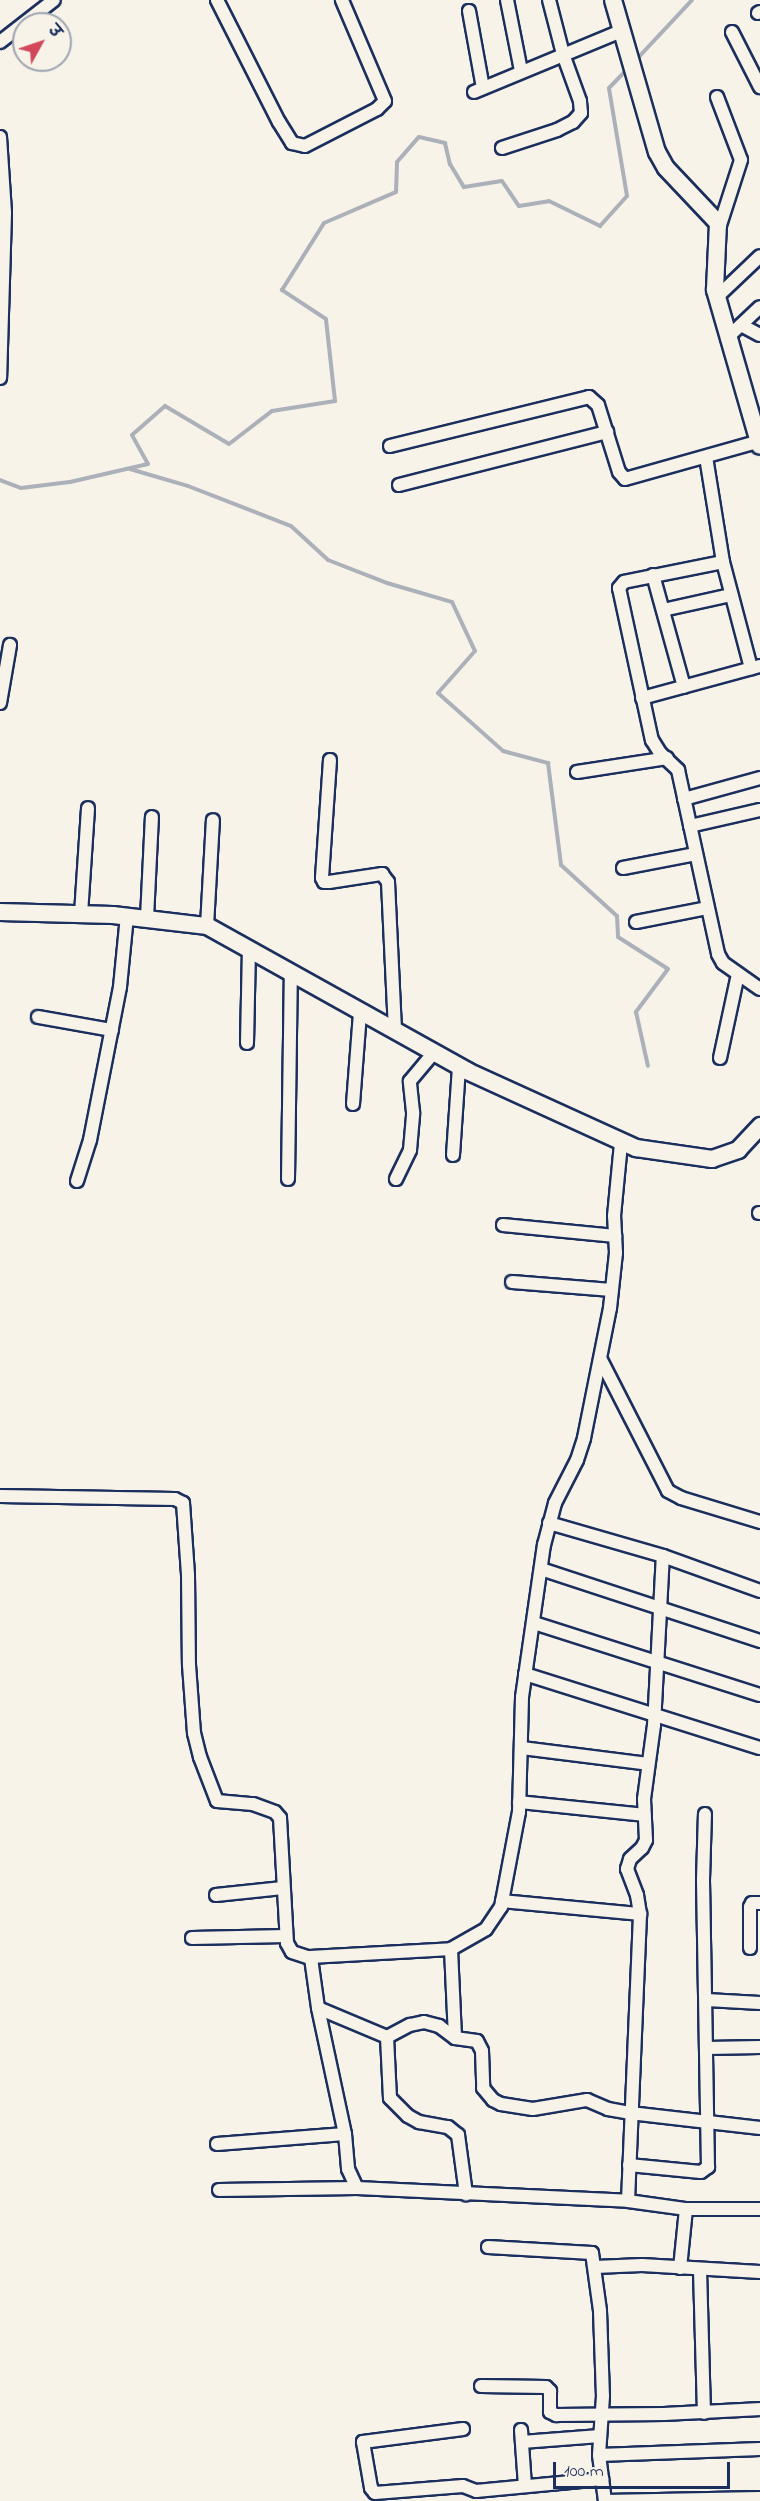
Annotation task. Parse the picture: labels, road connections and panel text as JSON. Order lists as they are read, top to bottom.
{
  "scale_bar": "100 m",
  "north": "top right"
}
